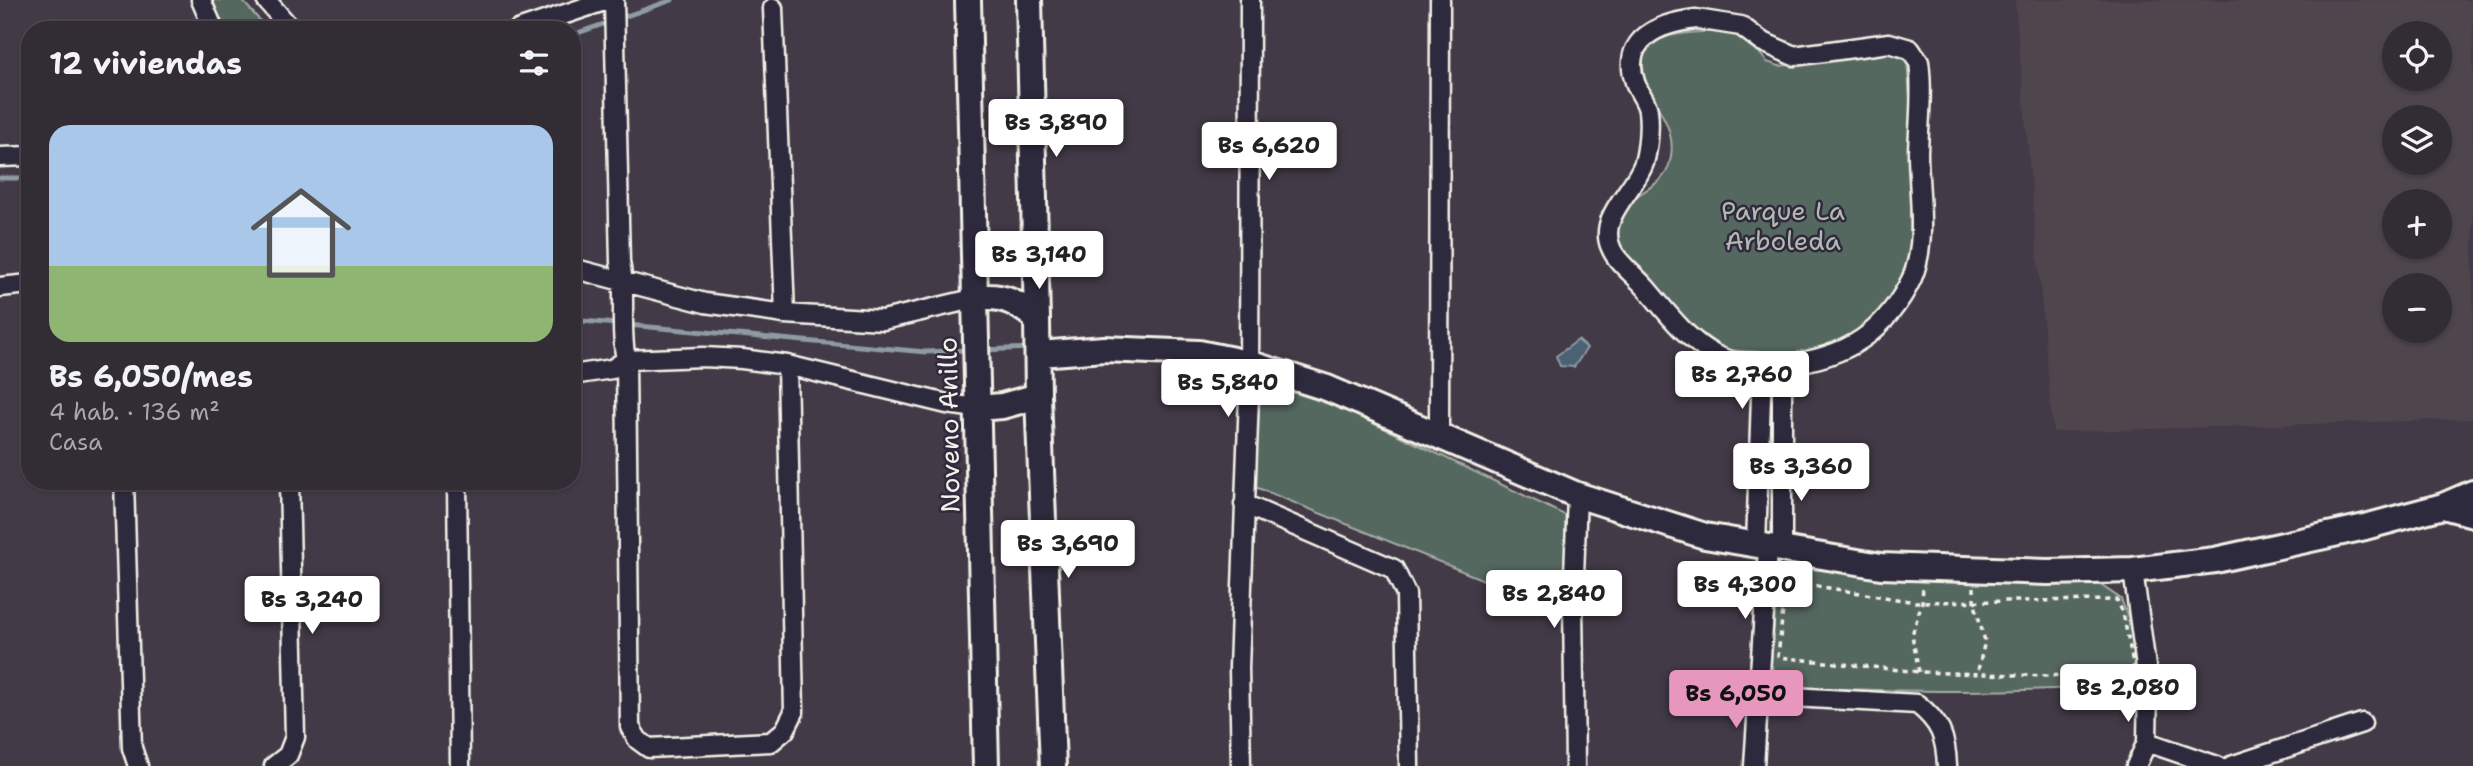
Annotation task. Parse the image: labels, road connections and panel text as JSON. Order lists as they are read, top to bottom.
{
  "streets": {
    "street": ["Noveno Anillo"]
  },
  "parks": ["Parque La Arboleda"],
  "page": {
    "map_buttons": ["+", "−"],
    "heading": "12 viviendas",
    "price": [
      "Bs 3,890",
      "Bs 6,620",
      "Bs 3,140",
      "Bs 2,760",
      "Bs 5,840",
      "Bs 3,360",
      "Bs 3,690",
      "Bs 4,300",
      "Bs 2,840",
      "Bs 3,240",
      "Bs 2,080",
      "Bs 6,050"
    ],
    "list": [
      {
        "name": "Bs 6,050/mes",
        "note": "4 hab. · 136 m² · Casa"
      }
    ]
  }
}
